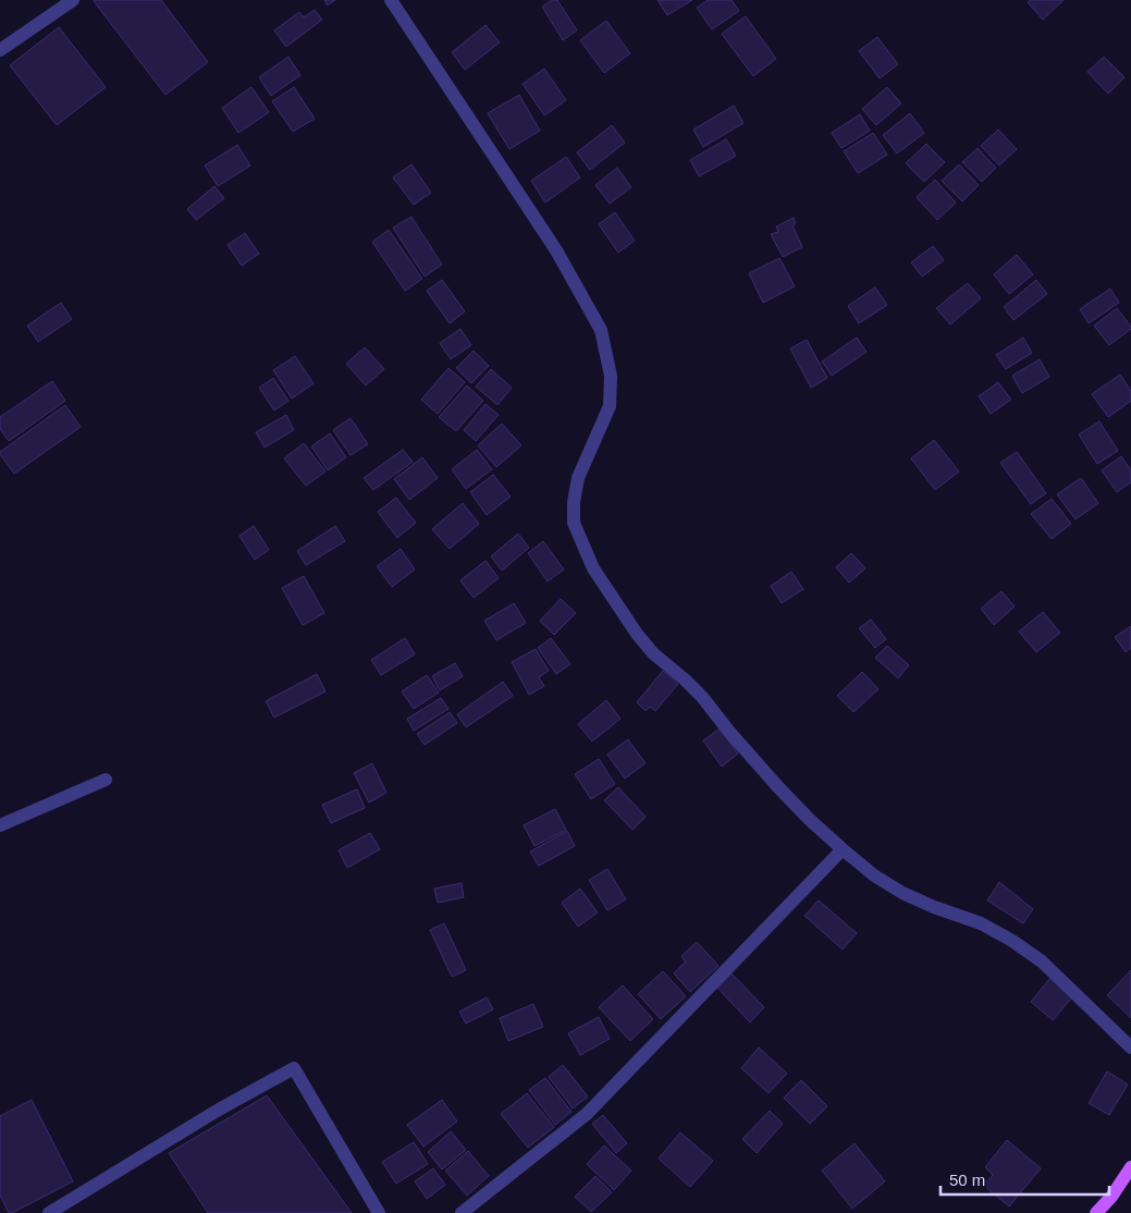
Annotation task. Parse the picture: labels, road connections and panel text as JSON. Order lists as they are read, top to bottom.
{
  "scale_bar": "50 m"
}
